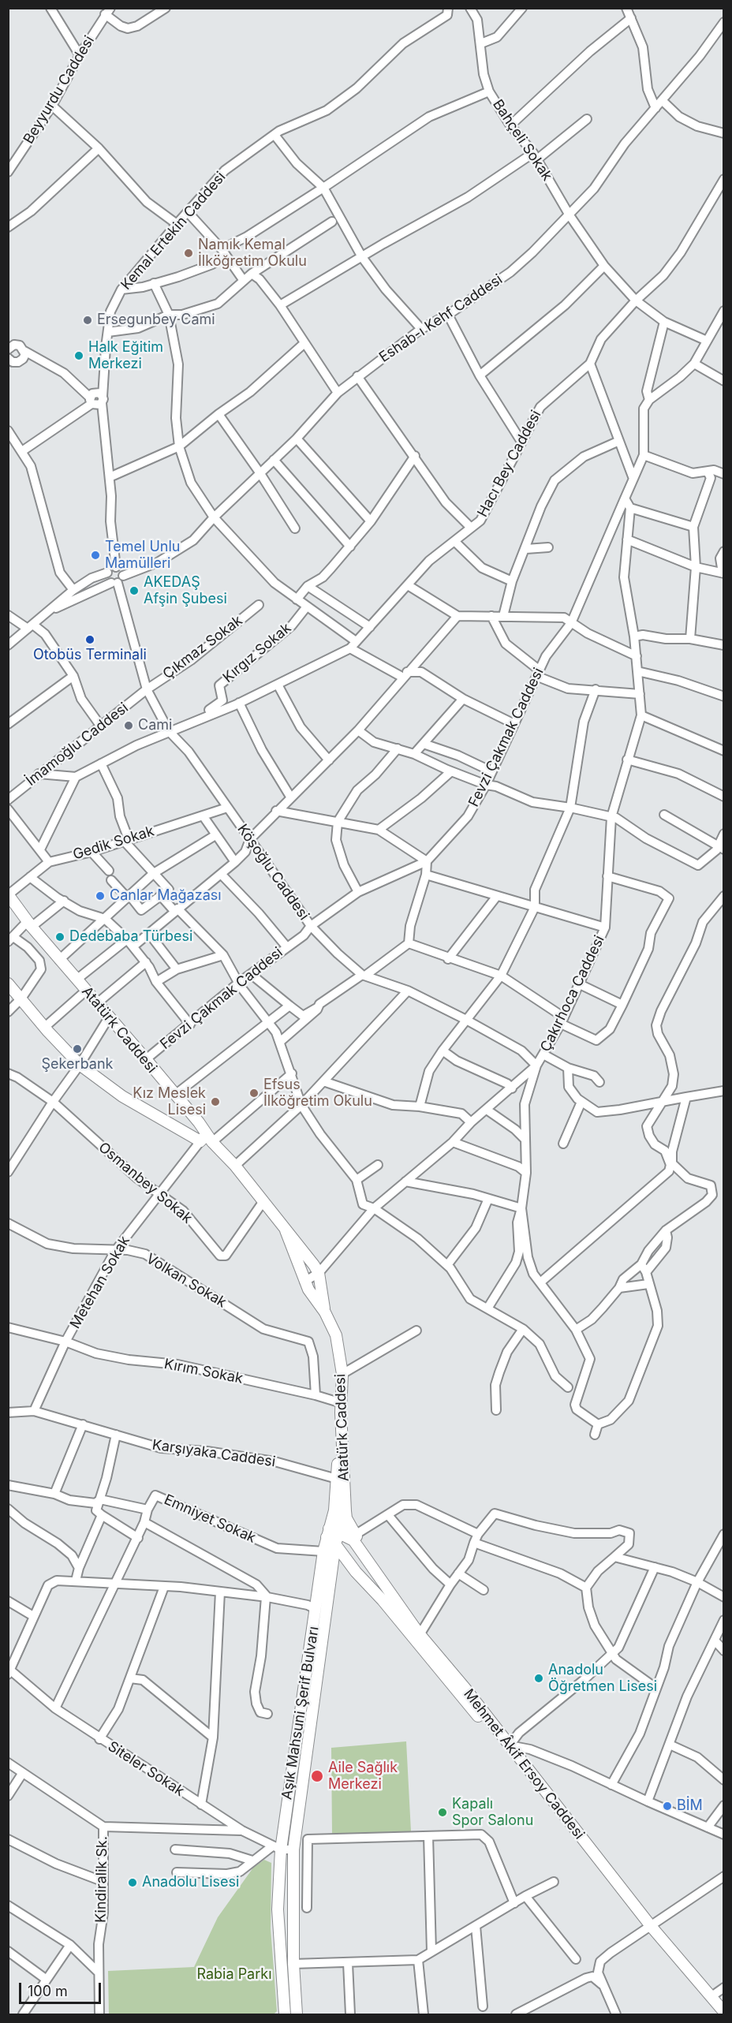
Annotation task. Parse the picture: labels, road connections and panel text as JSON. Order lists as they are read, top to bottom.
{
  "streets": {
    "main road": ["Atatürk Caddesi", "Aşık Mahsuni Şerif Bulvarı", "Mehmet Âkif Ersoy Caddesi"],
    "street": [
      "Beyyurdu Caddesi",
      "Bahçeli Sokak",
      "Kemal Ertekin Caddesi",
      "Eshab-ı Kehf Caddesi",
      "Hacı Bey Caddesi",
      "Çıkmaz Sokak",
      "Kırgız Sokak",
      "Fevzi Çakmak Caddesi",
      "İmamoğlu Caddesi",
      "Gedik Sokak",
      "Köşoğlu Caddesi",
      "Çakırhoca Caddesi",
      "Osmanbey Sokak",
      "Volkan Sokak",
      "Metehan Sokak",
      "Kırım Sokak",
      "Karşıyaka Caddesi",
      "Emniyet Sokak",
      "Siteler Sokak",
      "Kindiralik Sk."
    ]
  },
  "crossings": [
    ["Bahçeli Sokak", "Eshab-ı Kehf Caddesi"],
    ["Bahçeli Sokak", "Hacı Bey Caddesi"],
    ["Eshab-ı Kehf Caddesi", "Köşoğlu Caddesi"],
    ["Hacı Bey Caddesi", "Kırgız Sokak"],
    ["Hacı Bey Caddesi", "Köşoğlu Caddesi"],
    ["Çıkmaz Sokak", "İmamoğlu Caddesi"],
    ["Çıkmaz Sokak", "Köşoğlu Caddesi"],
    ["Fevzi Çakmak Caddesi", "Köşoğlu Caddesi"],
    ["Fevzi Çakmak Caddesi", "Atatürk Caddesi"],
    ["İmamoğlu Caddesi", "Köşoğlu Caddesi"],
    ["Gedik Sokak", "Köşoğlu Caddesi"],
    ["Gedik Sokak", "Atatürk Caddesi"],
    ["Köşoğlu Caddesi", "Çakırhoca Caddesi"],
    ["Çakırhoca Caddesi", "Atatürk Caddesi"],
    ["Atatürk Caddesi", "Osmanbey Sokak"],
    ["Atatürk Caddesi", "Metehan Sokak"],
    ["Atatürk Caddesi", "Kırım Sokak"],
    ["Atatürk Caddesi", "Aşık Mahsuni Şerif Bulvarı"],
    ["Atatürk Caddesi", "Mehmet Âkif Ersoy Caddesi"],
    ["Osmanbey Sokak", "Metehan Sokak"],
    ["Volkan Sokak", "Metehan Sokak"],
    ["Volkan Sokak", "Kırım Sokak"],
    ["Metehan Sokak", "Kırım Sokak"],
    ["Metehan Sokak", "Karşıyaka Caddesi"],
    ["Kırım Sokak", "Aşık Mahsuni Şerif Bulvarı"],
    ["Karşıyaka Caddesi", "Aşık Mahsuni Şerif Bulvarı"],
    ["Emniyet Sokak", "Aşık Mahsuni Şerif Bulvarı"],
    ["Aşık Mahsuni Şerif Bulvarı", "Mehmet Âkif Ersoy Caddesi"],
    ["Aşık Mahsuni Şerif Bulvarı", "Siteler Sokak"],
    ["Siteler Sokak", "Kindiralik Sk."]
  ],
  "parks": ["Rabia Parkı"],
  "places": [
    "Namık Kemal İlköğretim Okulu",
    "Ersegunbey Cami",
    "Halk Eğitim Merkezi",
    "Temel Unlu Mamülleri",
    "AKEDAŞ Afşin Şubesi",
    "Otobüs Terminali",
    "Cami",
    "Canlar Mağazası",
    "Dedebaba Türbesi",
    "Şekerbank",
    "Efsus İlköğretim Okulu",
    "Kız Meslek Lisesi",
    "Anadolu Öğretmen Lisesi",
    "Aile Sağlık Merkezi",
    "BİM",
    "Kapalı Spor Salonu",
    "Anadolu Lisesi"
  ],
  "scale_bar": "100 m"
}
